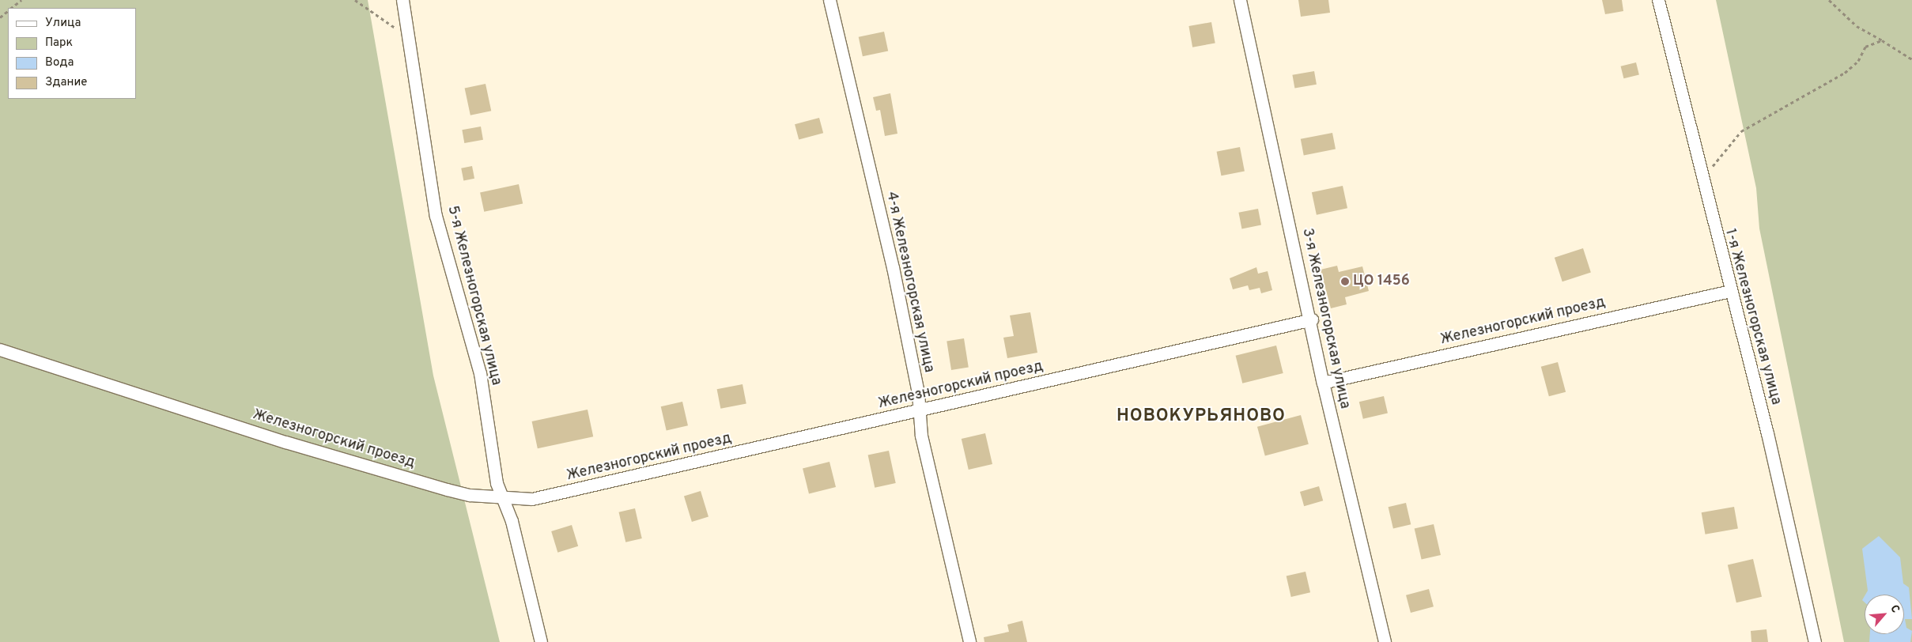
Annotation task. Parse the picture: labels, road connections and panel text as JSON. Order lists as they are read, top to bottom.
{
  "streets": {
    "street": [
      "4-я Железногорская улица",
      "5-я Железногорская улица",
      "1-я Железногорская улица",
      "3-я Железногорская улица",
      "Железногорский проезд"
    ]
  },
  "crossings": [
    ["4-я Железногорская улица", "Железногорский проезд"],
    ["5-я Железногорская улица", "Железногорский проезд"],
    ["1-я Железногорская улица", "Железногорский проезд"],
    ["3-я Железногорская улица", "Железногорский проезд"]
  ],
  "districts": ["НОВОКУРЬЯНОВО"],
  "places": ["ЦО 1456"],
  "legend": [
    "Улица",
    "Парк",
    "Вода",
    "Здание"
  ],
  "north": "top right"
}
